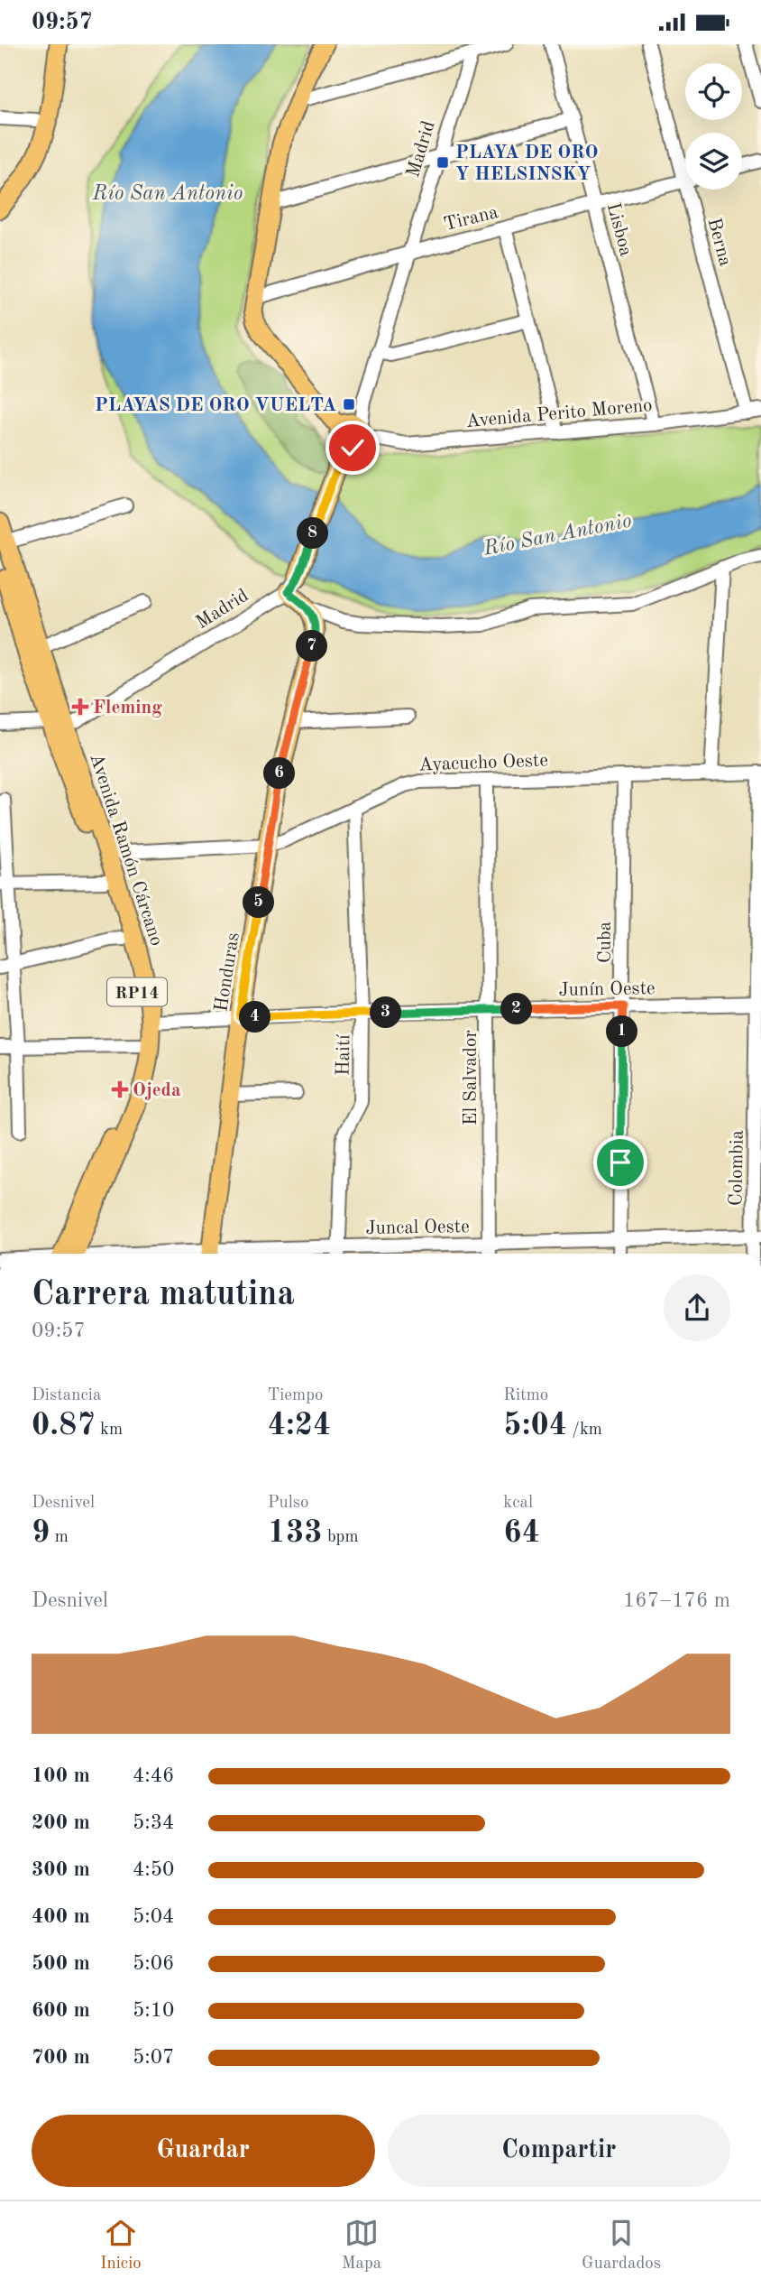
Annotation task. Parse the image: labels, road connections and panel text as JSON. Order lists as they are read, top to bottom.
{
  "streets": {
    "main road": [
      "Madrid",
      "Avenida Ramón Cárcano",
      "Honduras",
      "RP14"
    ],
    "street": [
      "Tirana",
      "Lisboa",
      "Berna",
      "Avenida Perito Moreno",
      "Ayacucho Oeste",
      "Cuba",
      "Junín Oeste",
      "Haití",
      "El Salvador",
      "Colombia",
      "Juncal Oeste"
    ]
  },
  "crossings": [
    ["Madrid", "Tirana"],
    ["Madrid", "Avenida Perito Moreno"],
    ["Madrid", "Avenida Ramón Cárcano"],
    ["Tirana", "Lisboa"],
    ["Lisboa", "Avenida Perito Moreno"],
    ["Berna", "Avenida Perito Moreno"],
    ["Ayacucho Oeste", "Avenida Ramón Cárcano"],
    ["Ayacucho Oeste", "Cuba"],
    ["Ayacucho Oeste", "Honduras"],
    ["Ayacucho Oeste", "Haití"],
    ["Ayacucho Oeste", "El Salvador"],
    ["Ayacucho Oeste", "Colombia"],
    ["Avenida Ramón Cárcano", "Junín Oeste"],
    ["Cuba", "Junín Oeste"],
    ["Cuba", "Juncal Oeste"],
    ["Honduras", "Junín Oeste"],
    ["Junín Oeste", "Haití"],
    ["Junín Oeste", "El Salvador"],
    ["Junín Oeste", "Colombia"],
    ["Haití", "Juncal Oeste"],
    ["El Salvador", "Juncal Oeste"],
    ["Colombia", "Juncal Oeste"]
  ],
  "water": ["Río San Antonio"],
  "places": {
    "transit": ["PLAYA DE ORO Y HELSINSKY", "PLAYAS DE ORO VUELTA"],
    "health": ["Fleming", "Ojeda"]
  },
  "page": {
    "status": "09:57",
    "pins": [
      "8",
      "7",
      "6",
      "5",
      "2",
      "3",
      "4",
      "1"
    ],
    "heading": ["Carrera matutina", "09:57"],
    "stats": [
      ["Distancia", "0.87 km"],
      ["Tiempo", "4:24"],
      ["Ritmo", "5:04 /km"],
      ["Desnivel", "9 m"],
      ["Pulso", "133 bpm"],
      ["kcal", "64"]
    ],
    "chart": ["Desnivel", "167–176 m"],
    "list": [
      {
        "name": "100 m",
        "note": "4:46"
      },
      {
        "name": "200 m",
        "note": "5:34"
      },
      {
        "name": "300 m",
        "note": "4:50"
      },
      {
        "name": "400 m",
        "note": "5:04"
      },
      {
        "name": "500 m",
        "note": "5:06"
      },
      {
        "name": "600 m",
        "note": "5:10"
      },
      {
        "name": "700 m",
        "note": "5:07"
      }
    ],
    "buttons": ["Guardar", "Compartir"],
    "tabs": ["Inicio", "Mapa", "Guardados"]
  }
}
